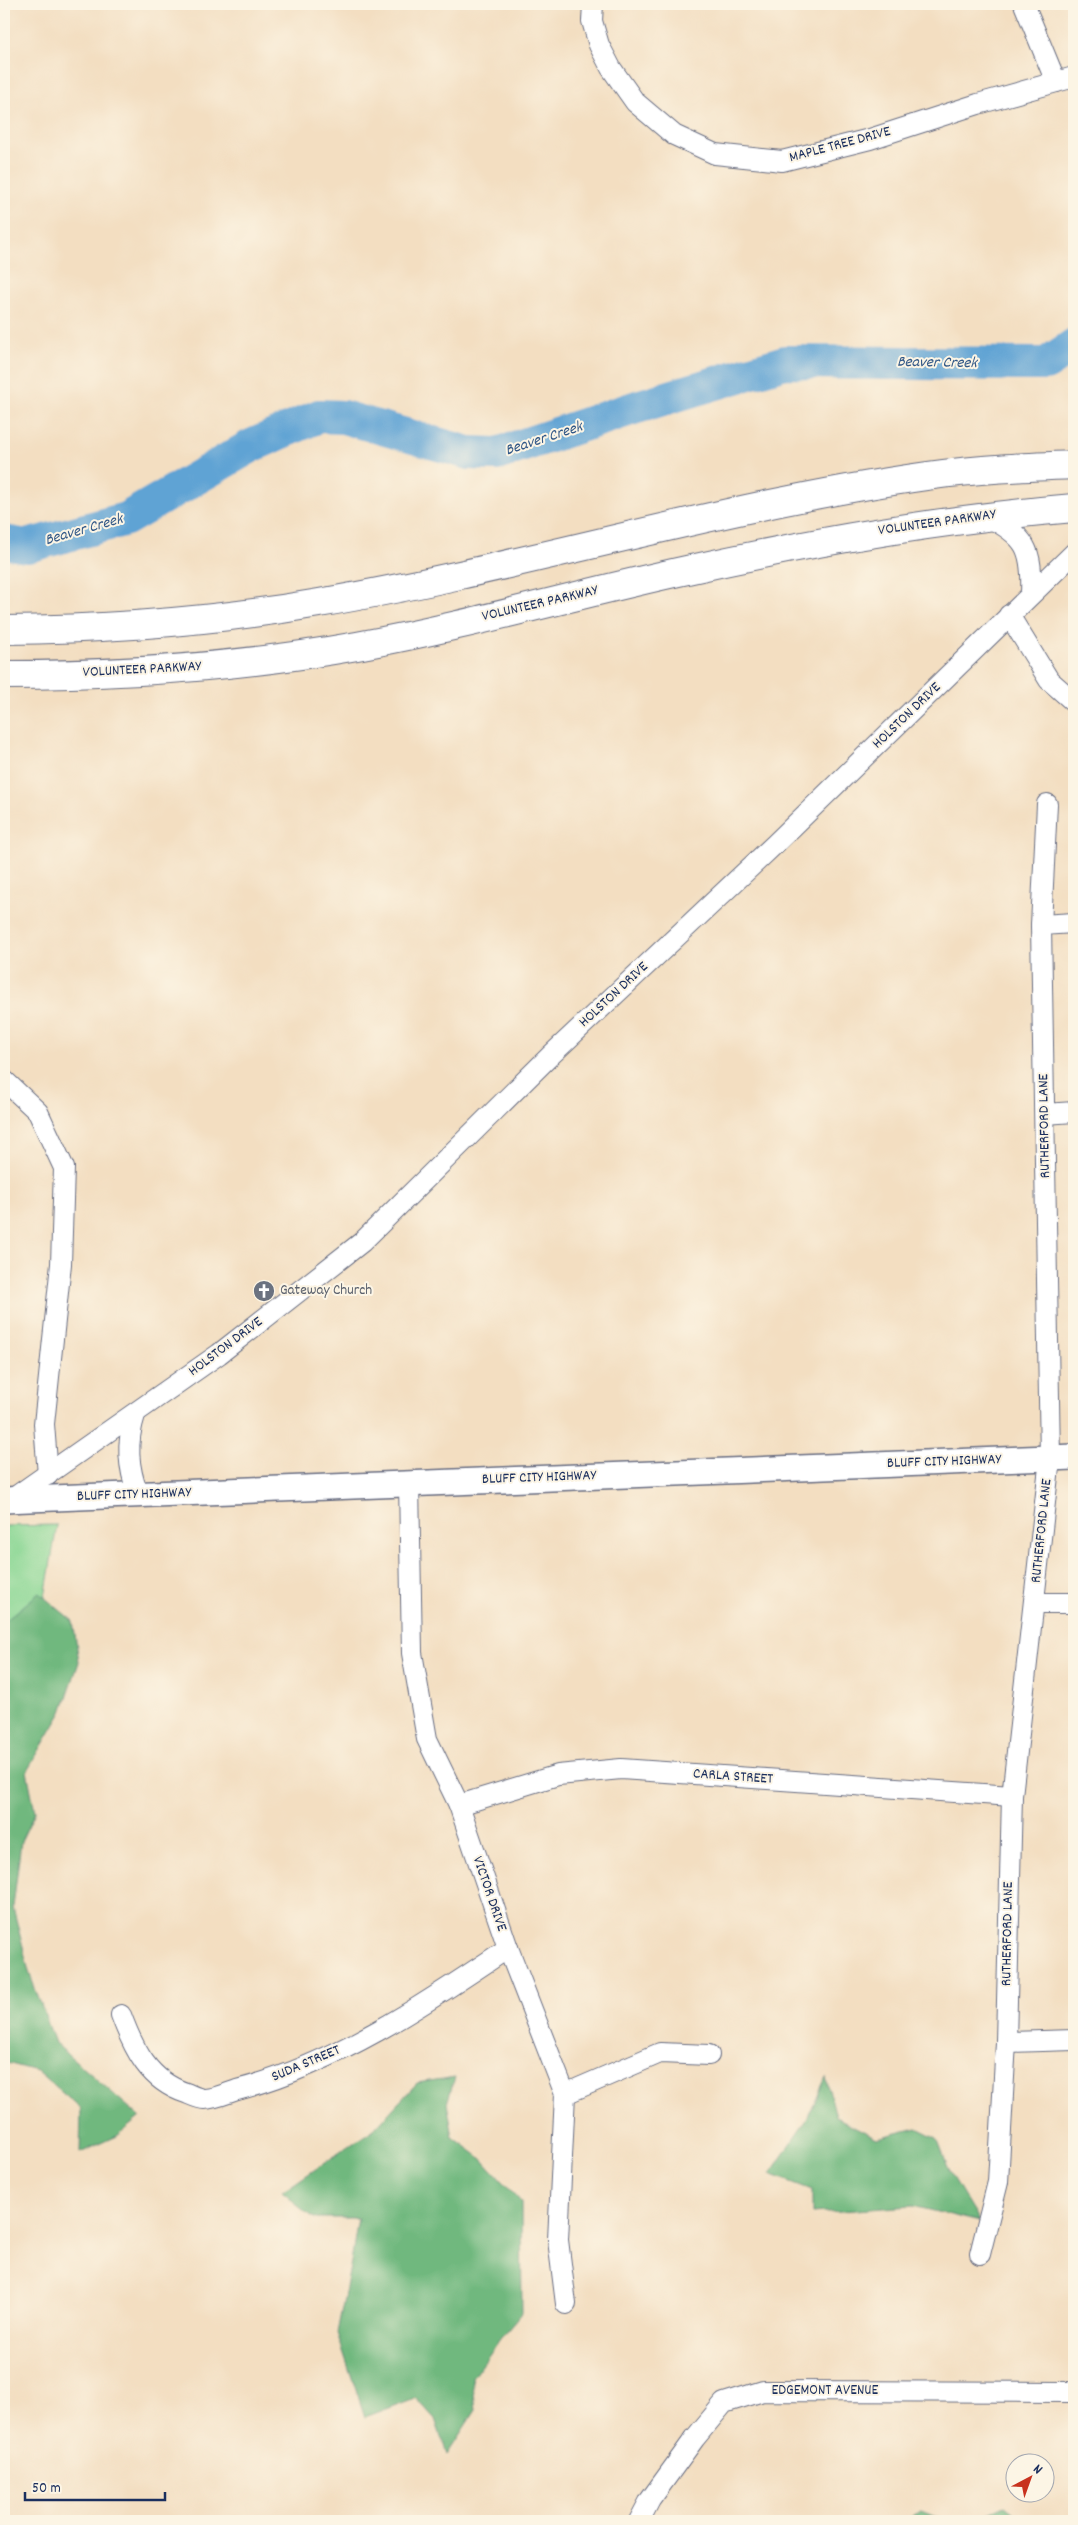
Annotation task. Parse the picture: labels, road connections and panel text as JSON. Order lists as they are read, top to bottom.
{
  "streets": {
    "highway": ["VOLUNTEER PARKWAY"],
    "main road": ["BLUFF CITY HIGHWAY"],
    "street": [
      "MAPLE TREE DRIVE",
      "HOLSTON DRIVE",
      "RUTHERFORD LANE",
      "CARLA STREET",
      "VICTOR DRIVE",
      "SUDA STREET",
      "EDGEMONT AVENUE"
    ]
  },
  "crossings": [
    ["HOLSTON DRIVE", "BLUFF CITY HIGHWAY"],
    ["RUTHERFORD LANE", "BLUFF CITY HIGHWAY"],
    ["RUTHERFORD LANE", "CARLA STREET"],
    ["BLUFF CITY HIGHWAY", "VICTOR DRIVE"],
    ["CARLA STREET", "VICTOR DRIVE"],
    ["VICTOR DRIVE", "SUDA STREET"]
  ],
  "water": ["Beaver Creek"],
  "places": {
    "church": ["Gateway Church"]
  },
  "scale_bar": "50 m",
  "north": "top right"
}
